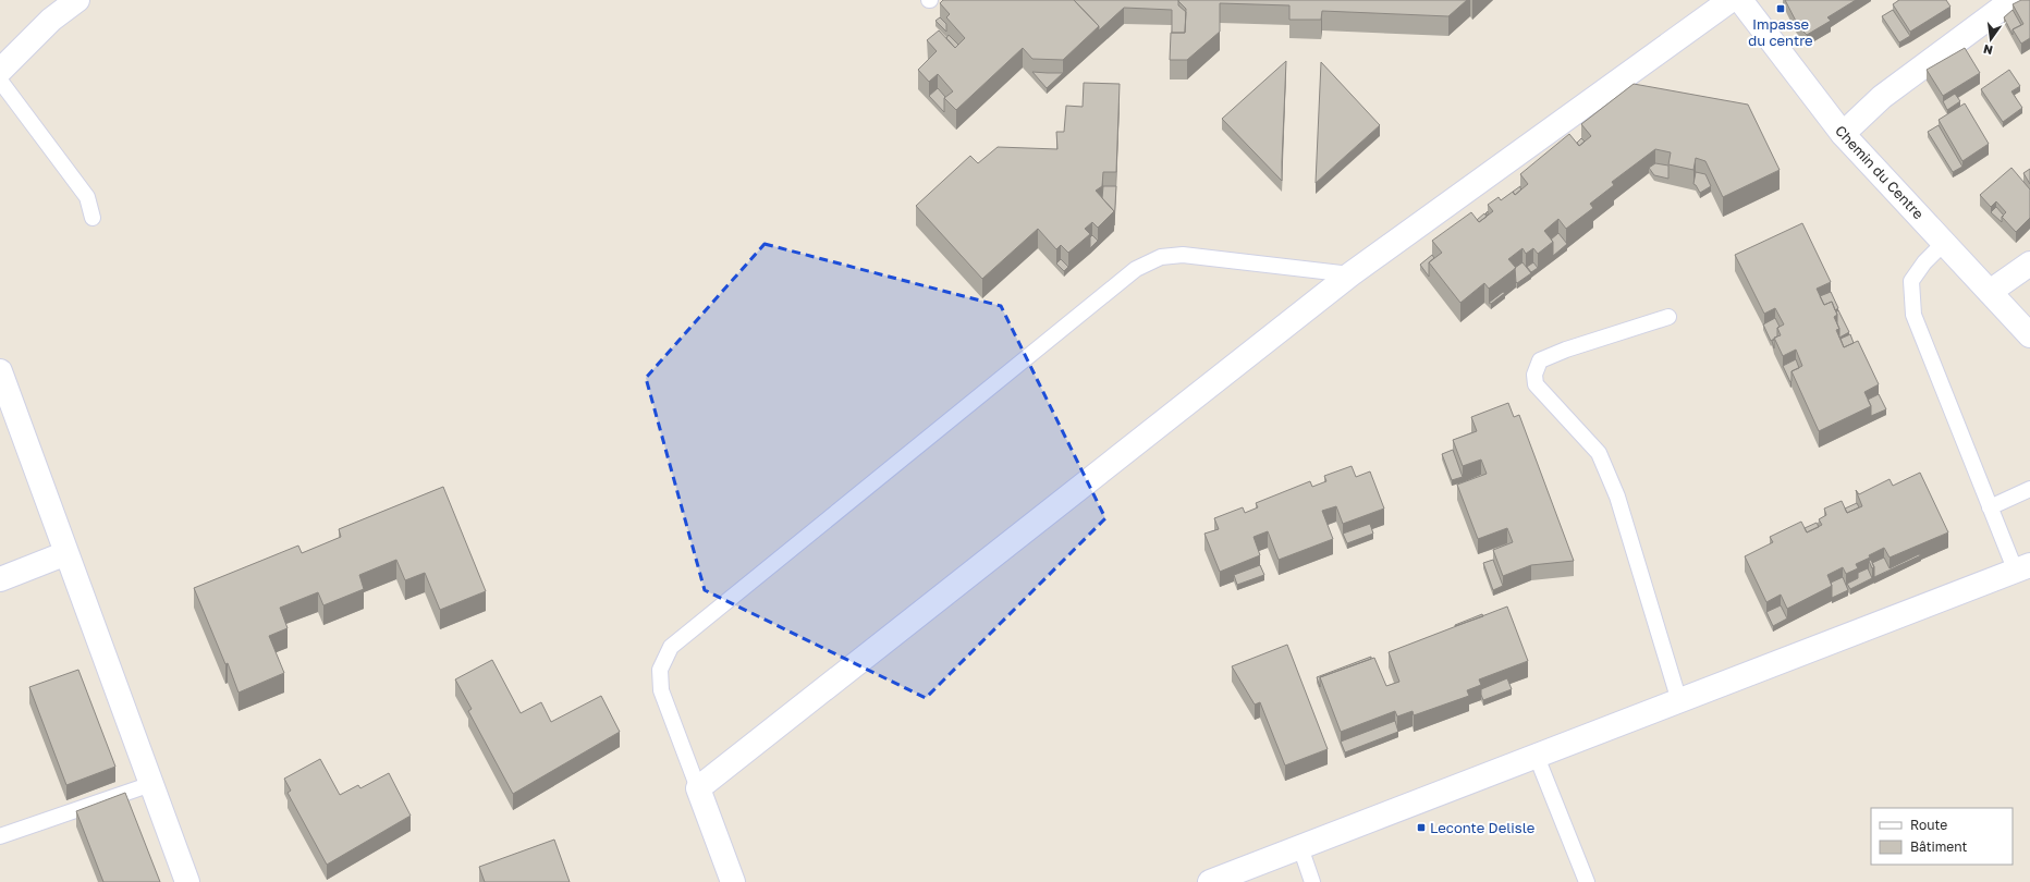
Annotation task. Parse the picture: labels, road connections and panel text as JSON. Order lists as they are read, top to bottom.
{
  "streets": {
    "street": ["Chemin du Centre"]
  },
  "places": {
    "transit": ["Impasse du centre", "Leconte Delisle"]
  },
  "legend": ["Route", "Bâtiment"],
  "north": "bottom"
}
